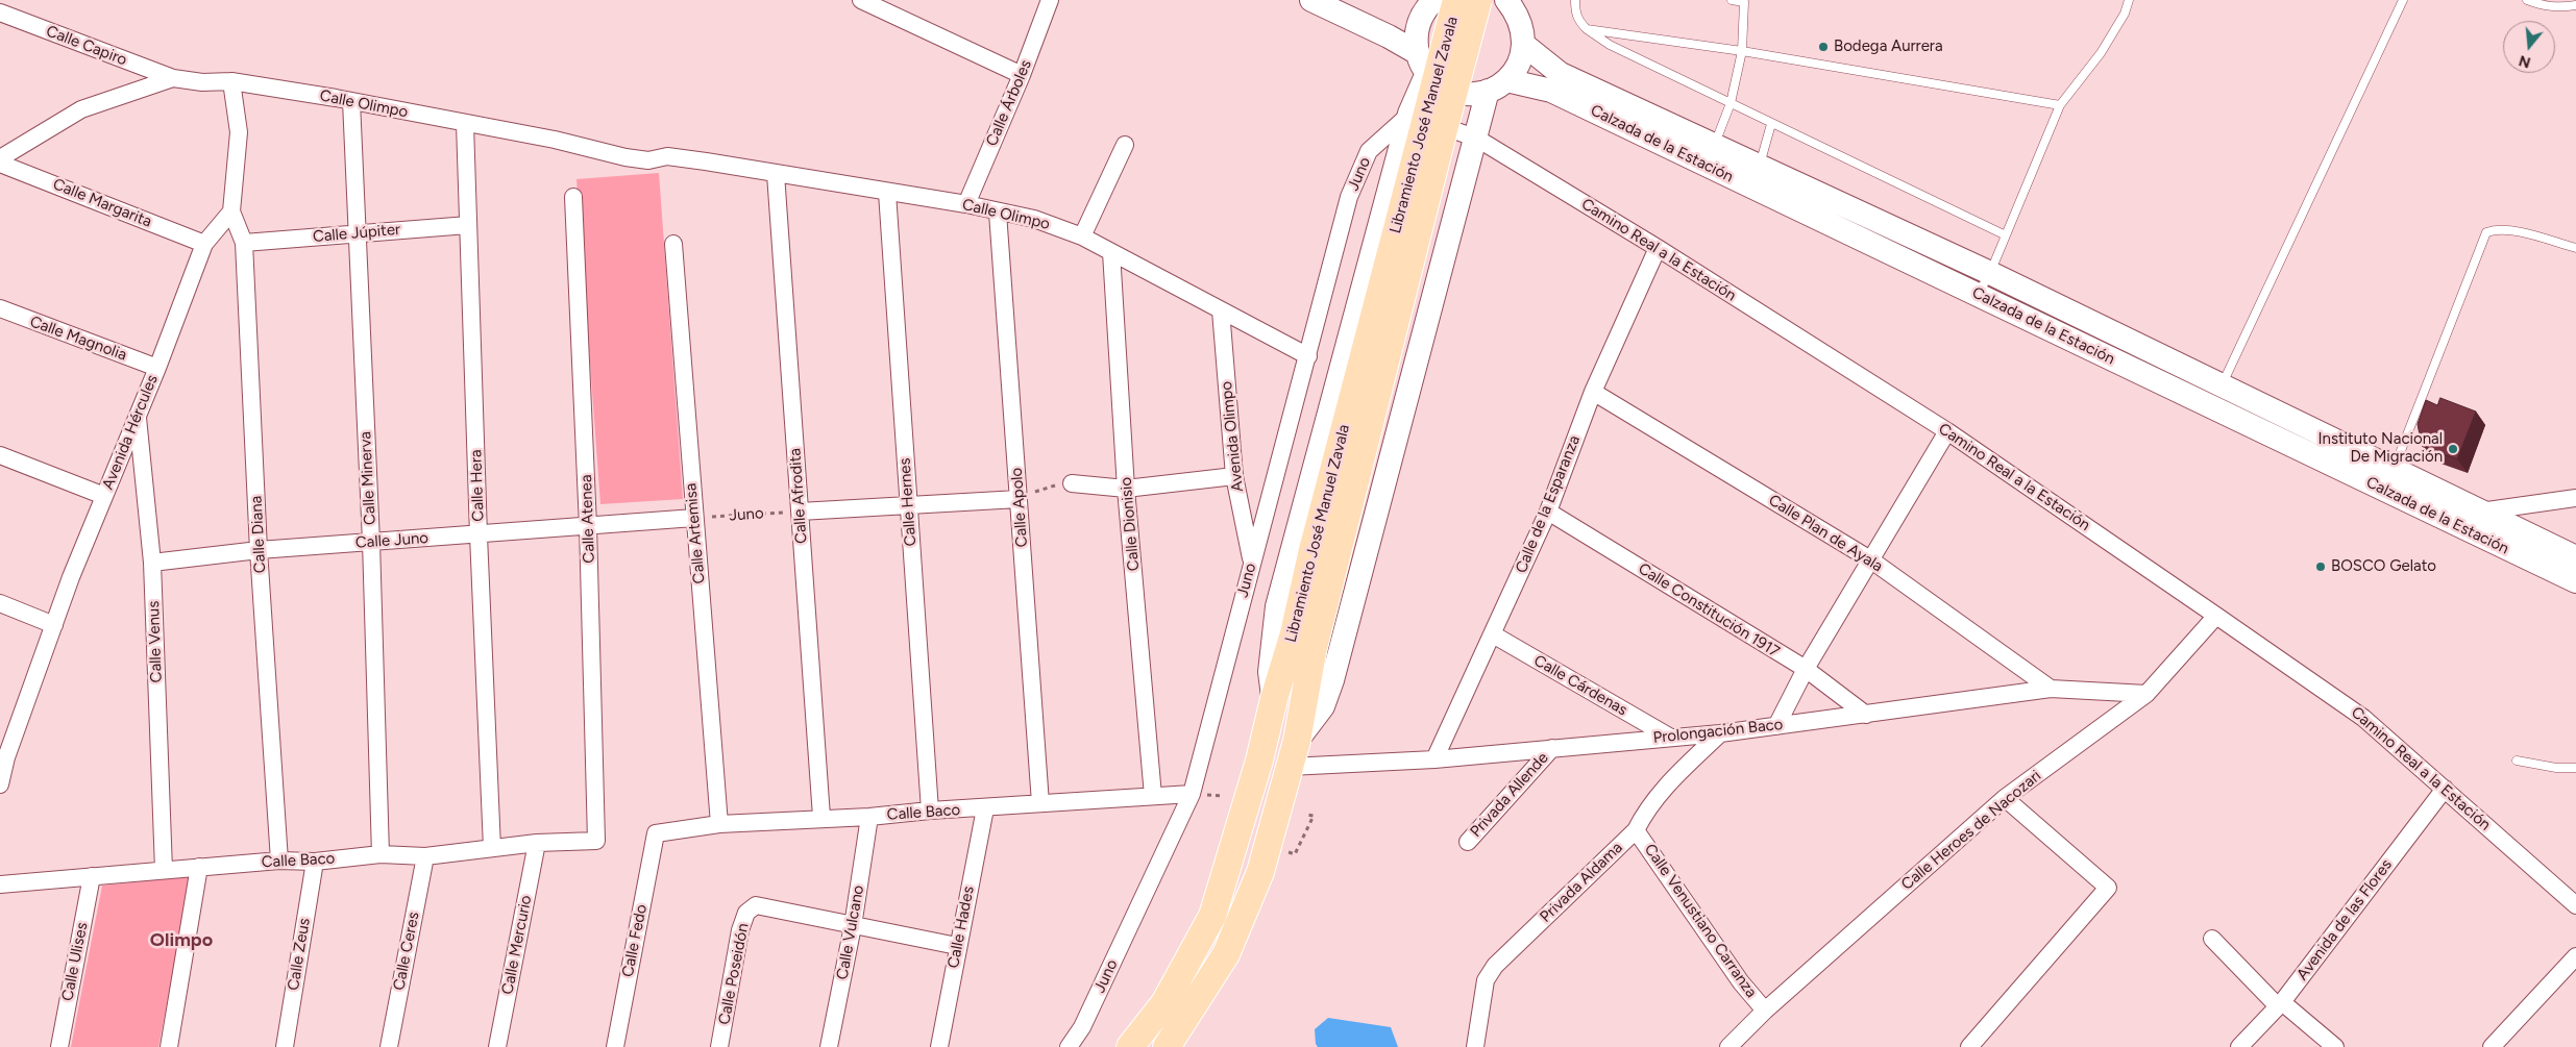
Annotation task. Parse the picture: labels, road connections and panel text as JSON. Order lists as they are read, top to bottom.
{
  "streets": {
    "main road": ["Libramiento José Manuel Zavala", "Calzada de la Estación"],
    "street": [
      "Calle Capiro",
      "Calle Árboles",
      "Calle Olimpo",
      "Juno",
      "Calle Margarita",
      "Calle Júpiter",
      "Camino Real a la Estación",
      "Calle Magnolia",
      "Avenida Hércules",
      "Avenida Olimpo",
      "Calle Minerva",
      "Calle Hera",
      "Calle Afrodita",
      "Calle Hernes",
      "Calle de la Esparanza",
      "Calle Apolo",
      "Calle Atenea",
      "Calle Dionisio",
      "Calle Artemisa",
      "Calle Plan de Ayala",
      "Calle Diana",
      "Calle Juno",
      "Calle Constitución 1917",
      "Calle Venus",
      "Calle Cárdenas",
      "Prolongación Baco",
      "Privada Allende",
      "Calle Baco",
      "Calle Heroes de Nacozari",
      "Privada Aldama",
      "Avenida de las Flores",
      "Calle Venustiano Carranza",
      "Calle Hades",
      "Calle Vulcano",
      "Calle Fedo",
      "Calle Mercurio",
      "Calle Ceres",
      "Calle Zeus",
      "Calle Ulises",
      "Calle Poseidón"
    ]
  },
  "crossings": [
    ["Calle Capiro", "Calle Olimpo"],
    ["Calle Árboles", "Calle Olimpo"],
    ["Calle Olimpo", "Juno"],
    ["Calle Olimpo", "Avenida Olimpo"],
    ["Calle Olimpo", "Calle Minerva"],
    ["Calle Olimpo", "Calle Hera"],
    ["Calle Olimpo", "Calle Afrodita"],
    ["Calle Olimpo", "Calle Hernes"],
    ["Calle Olimpo", "Calle Apolo"],
    ["Calle Olimpo", "Calle Dionisio"],
    ["Libramiento José Manuel Zavala", "Juno"],
    ["Libramiento José Manuel Zavala", "Camino Real a la Estación"],
    ["Libramiento José Manuel Zavala", "Prolongación Baco"],
    ["Juno", "Camino Real a la Estación"],
    ["Juno", "Avenida Olimpo"],
    ["Juno", "Calle Afrodita"],
    ["Juno", "Calle Artemisa"],
    ["Juno", "Calle Juno"],
    ["Juno", "Calle Baco"],
    ["Calle Margarita", "Avenida Hércules"],
    ["Calle Júpiter", "Calle Minerva"],
    ["Calle Júpiter", "Calle Hera"],
    ["Calle Júpiter", "Calle Diana"],
    ["Camino Real a la Estación", "Calle de la Esparanza"],
    ["Camino Real a la Estación", "Calle Heroes de Nacozari"],
    ["Camino Real a la Estación", "Avenida de las Flores"],
    ["Calle Magnolia", "Avenida Hércules"],
    ["Avenida Hércules", "Calle Diana"],
    ["Avenida Hércules", "Calle Venus"],
    ["Calle Minerva", "Calle Juno"],
    ["Calle Minerva", "Calle Baco"],
    ["Calle Hera", "Calle Juno"],
    ["Calle Hera", "Calle Baco"],
    ["Calle Afrodita", "Calle Baco"],
    ["Calle Hernes", "Calle Baco"],
    ["Calle de la Esparanza", "Calle Plan de Ayala"],
    ["Calle de la Esparanza", "Calle Constitución 1917"],
    ["Calle de la Esparanza", "Calle Cárdenas"],
    ["Calle de la Esparanza", "Prolongación Baco"],
    ["Calle Apolo", "Calle Baco"],
    ["Calle Atenea", "Calle Juno"],
    ["Calle Atenea", "Calle Baco"],
    ["Calle Dionisio", "Calle Baco"],
    ["Calle Artemisa", "Calle Juno"],
    ["Calle Artemisa", "Calle Baco"],
    ["Calle Plan de Ayala", "Prolongación Baco"],
    ["Calle Diana", "Calle Juno"],
    ["Calle Diana", "Calle Baco"],
    ["Calle Juno", "Calle Venus"],
    ["Calle Constitución 1917", "Prolongación Baco"],
    ["Calle Venus", "Calle Baco"],
    ["Calle Cárdenas", "Prolongación Baco"],
    ["Prolongación Baco", "Privada Allende"],
    ["Prolongación Baco", "Calle Heroes de Nacozari"],
    ["Prolongación Baco", "Privada Aldama"],
    ["Calle Baco", "Calle Hades"],
    ["Calle Baco", "Calle Vulcano"],
    ["Calle Baco", "Calle Fedo"],
    ["Calle Baco", "Calle Mercurio"],
    ["Calle Baco", "Calle Ceres"],
    ["Calle Baco", "Calle Zeus"],
    ["Calle Baco", "Calle Ulises"],
    ["Calle Heroes de Nacozari", "Calle Venustiano Carranza"],
    ["Privada Aldama", "Calle Venustiano Carranza"],
    ["Calle Vulcano", "Calle Poseidón"]
  ],
  "districts": ["Olimpo"],
  "places": ["Bodega Aurrera", "Instituto Nacional De Migración", "BOSCO Gelato"],
  "north": "bottom"
}
